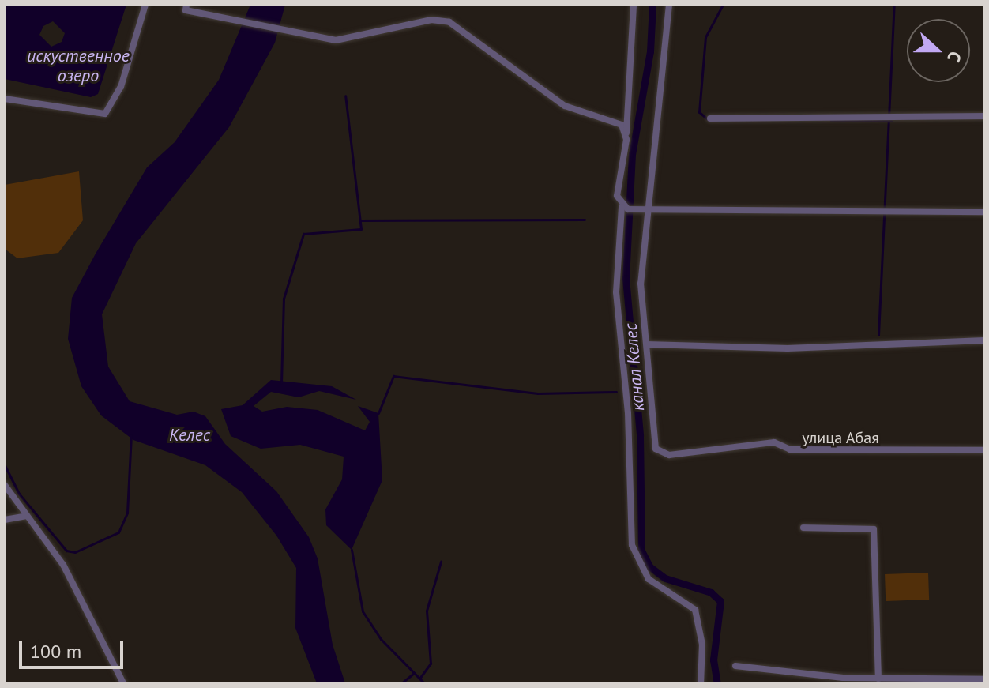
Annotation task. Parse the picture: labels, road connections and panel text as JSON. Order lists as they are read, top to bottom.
{
  "streets": {
    "street": ["улица Абая"]
  },
  "water": ["искуственное озеро", "канал Келес", "Келес"],
  "scale_bar": "100 m",
  "north": "right"
}
